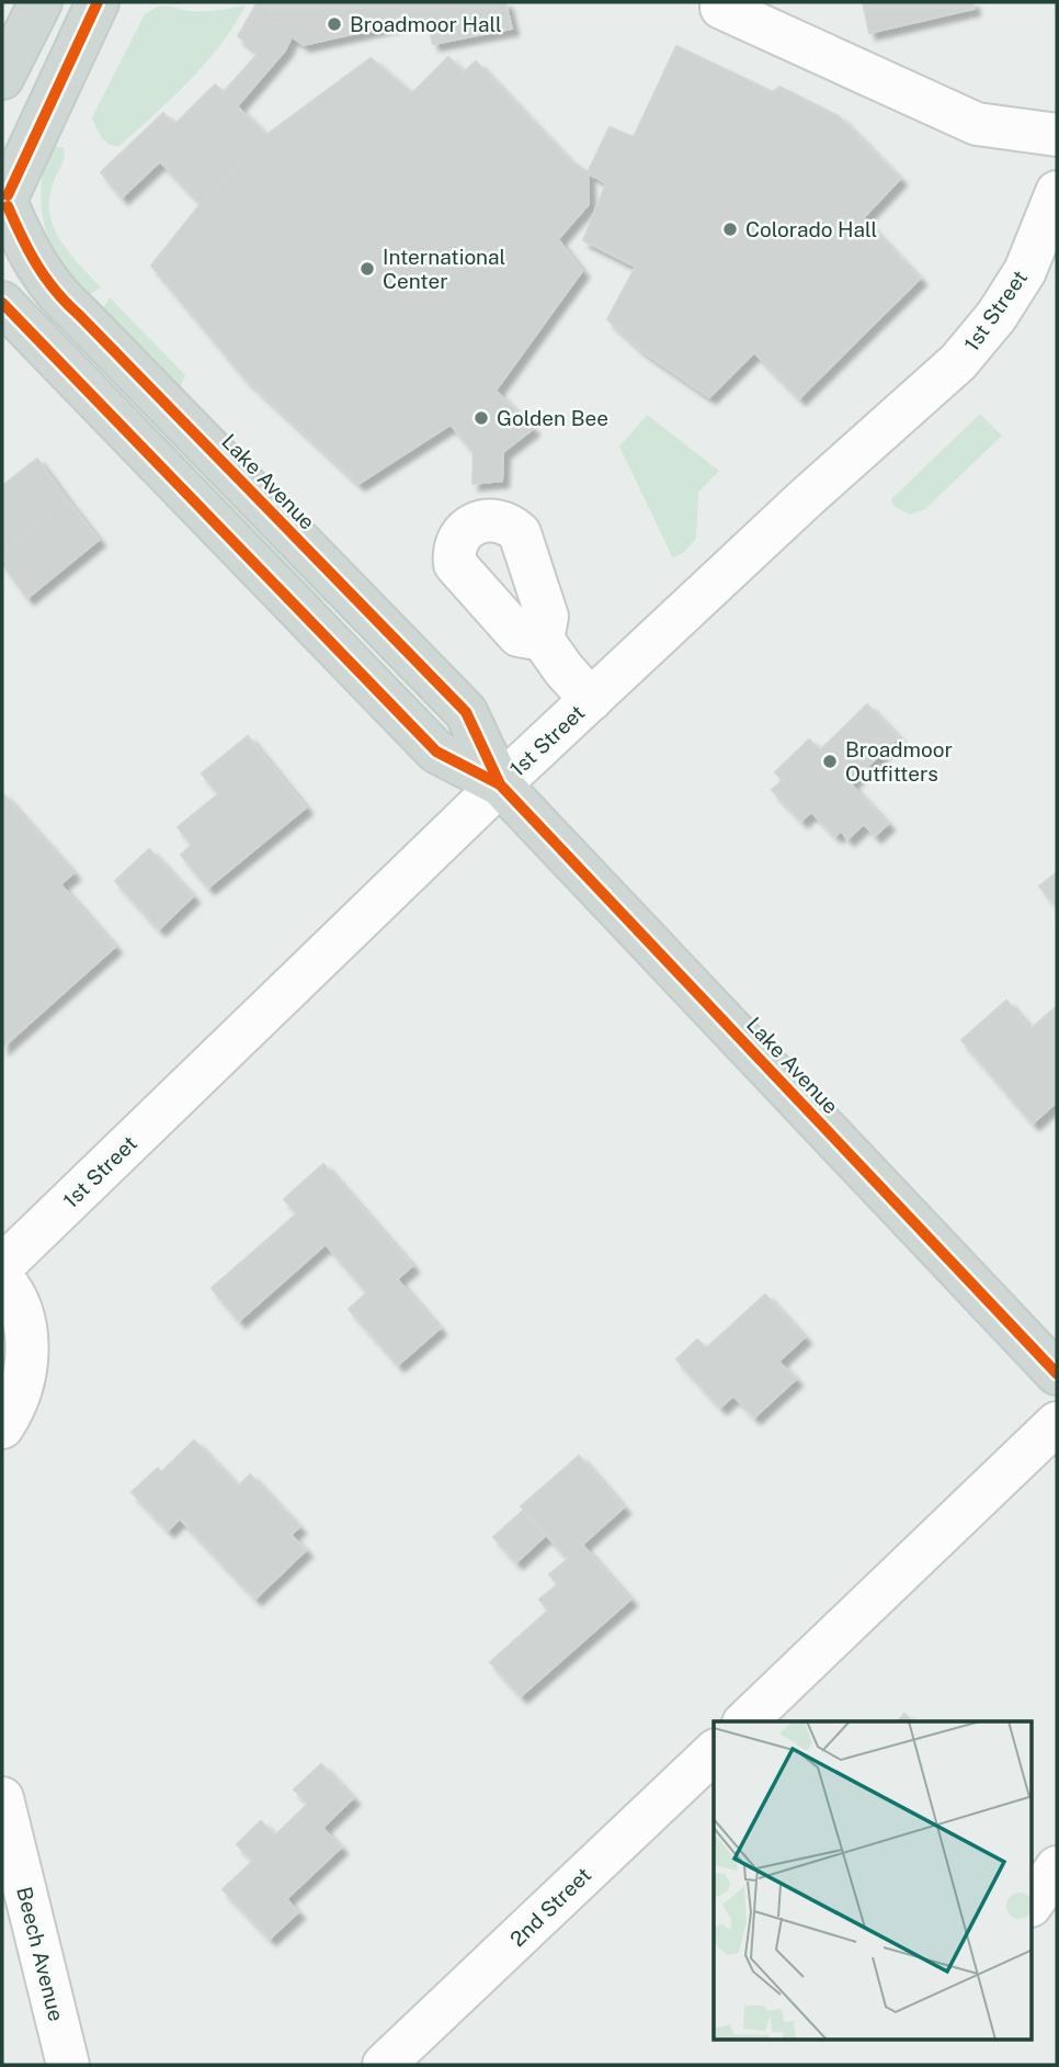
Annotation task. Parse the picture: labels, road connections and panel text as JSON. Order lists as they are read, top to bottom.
{
  "streets": {
    "main road": ["Lake Avenue"],
    "street": ["1st Street", "2nd Street", "Beech Avenue"]
  },
  "crossings": [
    ["1st Street", "Lake Avenue"]
  ],
  "places": [
    "Broadmoor Hall",
    "Colorado Hall",
    "International Center",
    "Golden Bee",
    "Broadmoor Outfitters"
  ]
}
